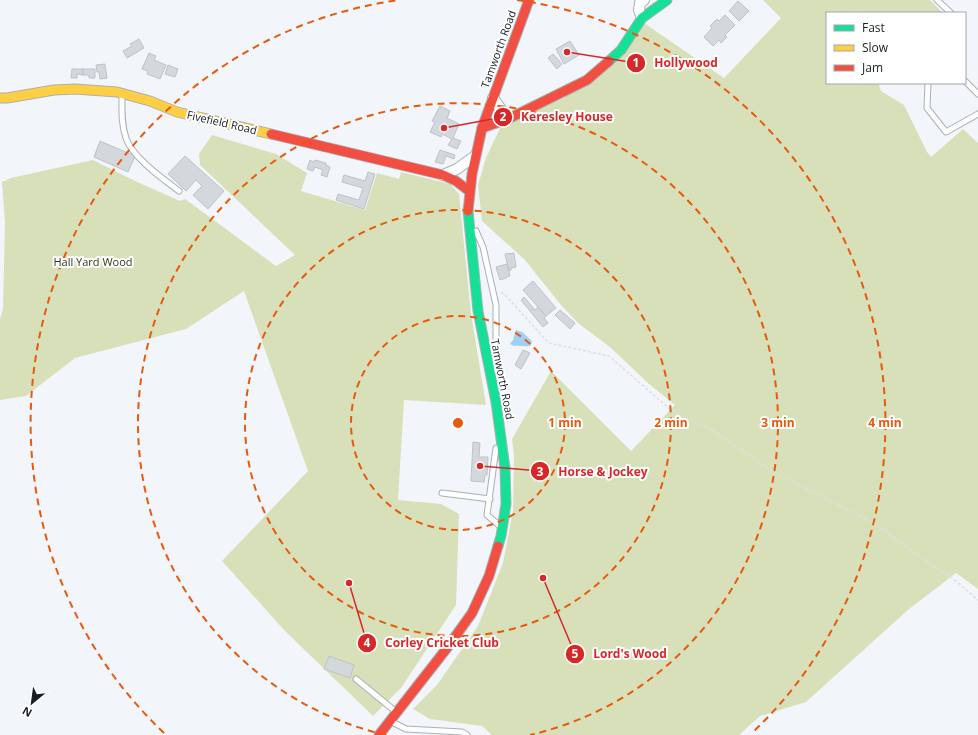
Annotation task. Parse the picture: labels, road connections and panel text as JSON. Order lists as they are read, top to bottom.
{
  "streets": {
    "main road": ["Tamworth Road", "Fivefield Road"]
  },
  "crossings": [
    ["Tamworth Road", "Fivefield Road"]
  ],
  "parks": ["Hall Yard Wood"],
  "places": [
    "Hollywood",
    "Keresley House",
    "Horse & Jockey",
    "Lord's Wood",
    "Corley Cricket Club"
  ],
  "legend": ["Fast", "Slow", "Jam"],
  "north": "bottom left",
  "rings": [
    "1 min",
    "2 min",
    "3 min",
    "4 min"
  ]
}
